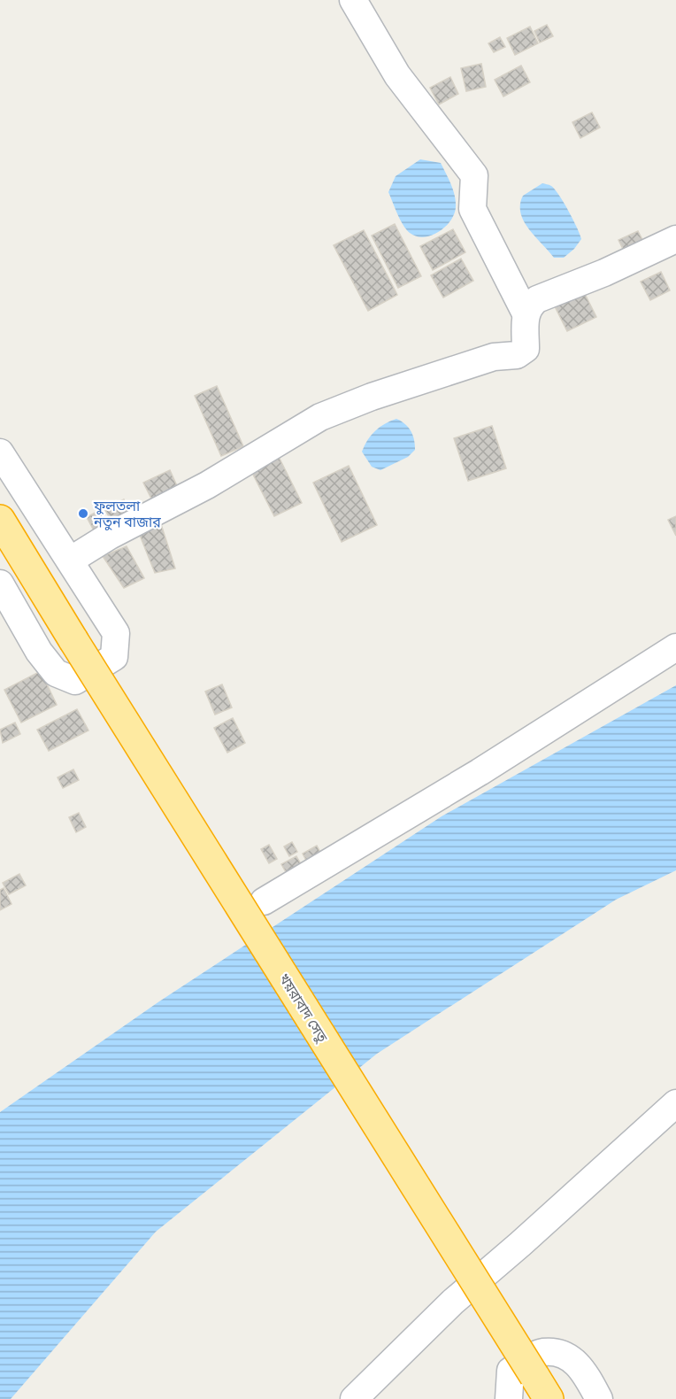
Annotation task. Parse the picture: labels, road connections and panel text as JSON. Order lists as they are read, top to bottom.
{
  "streets": {
    "highway": ["খয়রাবাদ সেতু"]
  },
  "places": ["ফুলতলা নতুন বাজার"]
}
